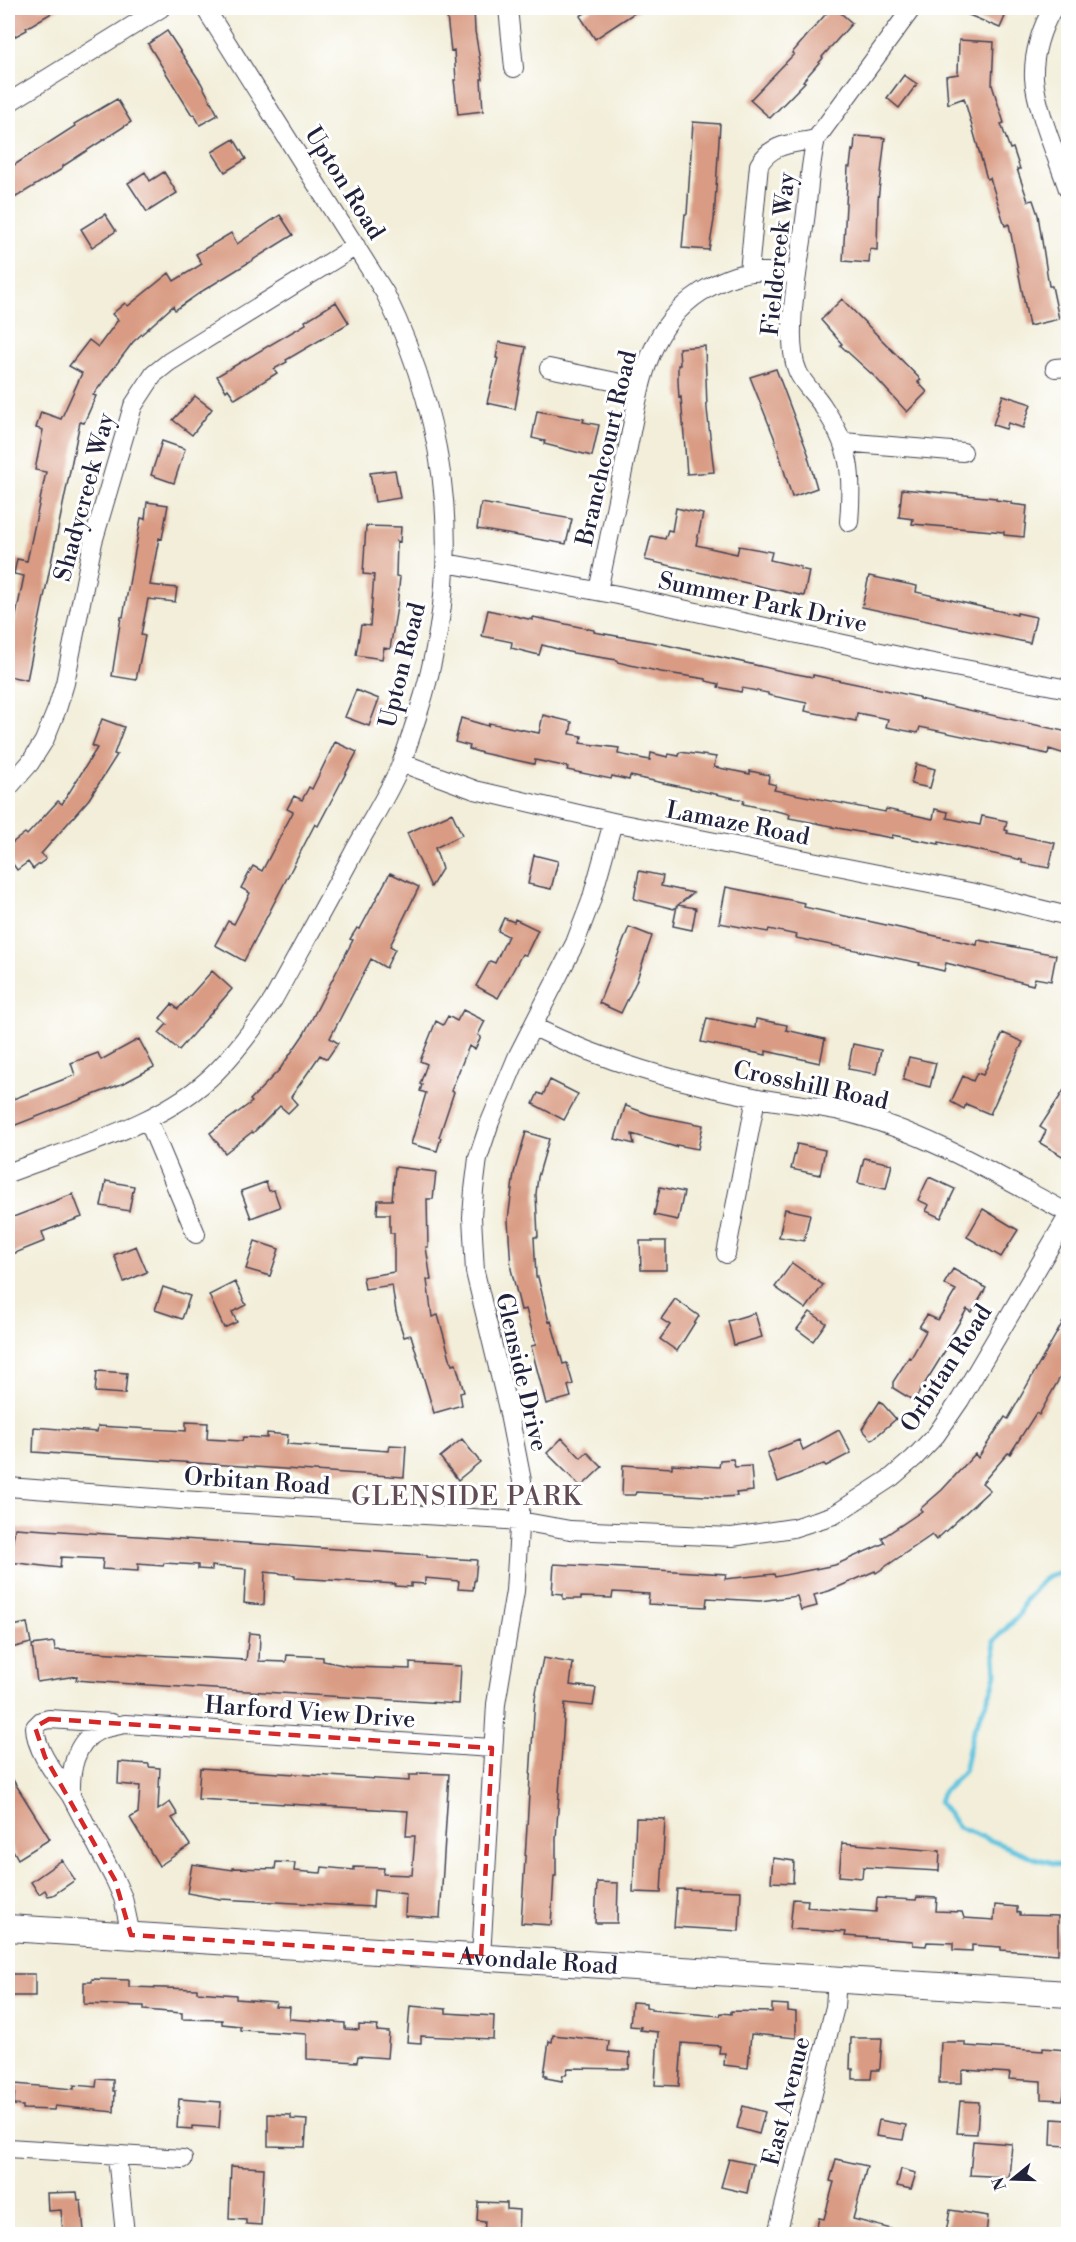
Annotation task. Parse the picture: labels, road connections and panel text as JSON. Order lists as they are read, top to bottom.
{
  "streets": {
    "street": [
      "Upton Road",
      "Fieldcreek Way",
      "Branchcourt Road",
      "Shadycreek Way",
      "Summer Park Drive",
      "Lamaze Road",
      "Crosshill Road",
      "Orbitan Road",
      "Glenside Drive",
      "Harford View Drive",
      "Avondale Road",
      "East Avenue"
    ]
  },
  "crossings": [
    ["Upton Road", "Shadycreek Way"],
    ["Upton Road", "Summer Park Drive"],
    ["Upton Road", "Lamaze Road"],
    ["Fieldcreek Way", "Branchcourt Road"],
    ["Branchcourt Road", "Summer Park Drive"],
    ["Lamaze Road", "Glenside Drive"],
    ["Crosshill Road", "Orbitan Road"],
    ["Crosshill Road", "Glenside Drive"],
    ["Orbitan Road", "Glenside Drive"],
    ["Glenside Drive", "Harford View Drive"],
    ["Glenside Drive", "Avondale Road"],
    ["Harford View Drive", "Avondale Road"],
    ["Avondale Road", "East Avenue"]
  ],
  "districts": ["GLENSIDE PARK"],
  "north": "left"
}
